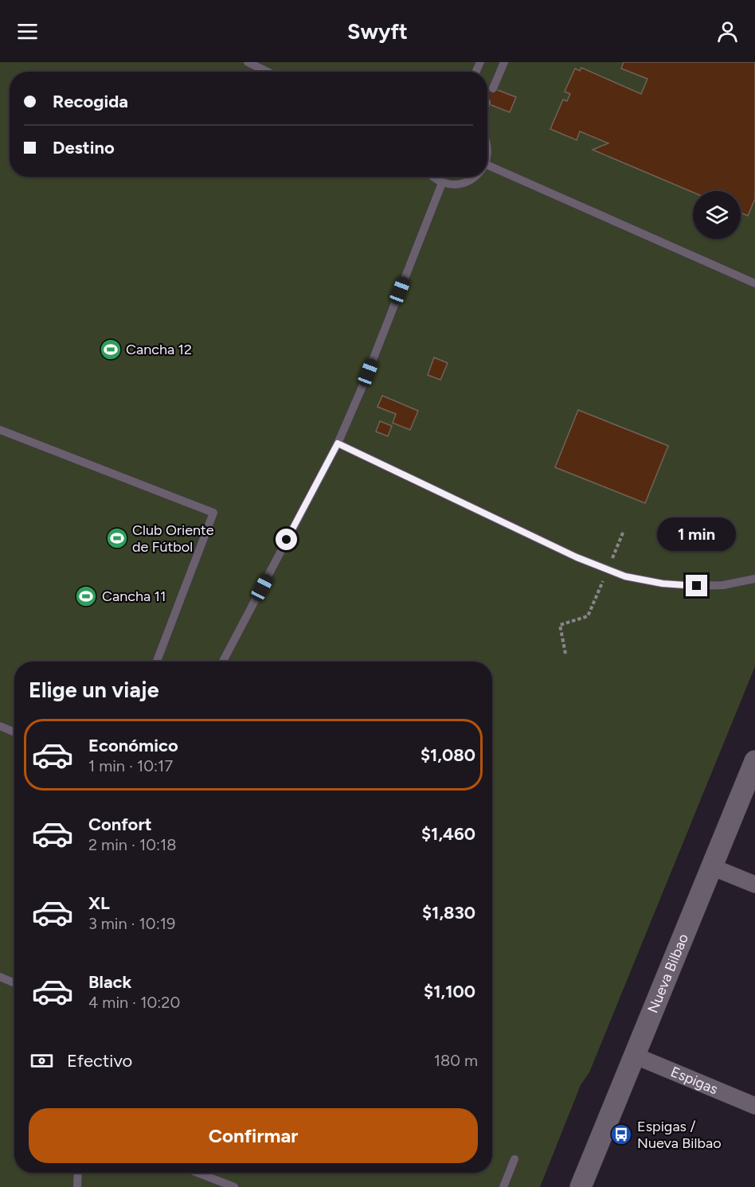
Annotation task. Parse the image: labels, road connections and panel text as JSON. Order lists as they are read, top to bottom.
{
  "streets": {
    "street": ["Nueva Bilbao", "Espigas"]
  },
  "crossings": [
    ["Nueva Bilbao", "Espigas"]
  ],
  "places": {
    "sports": ["Cancha 12", "Club Oriente de Fútbol", "Cancha 11"],
    "bus stop": ["Espigas / Nueva Bilbao"]
  },
  "page": {
    "header": "Swyft",
    "banner": ["Recogida", "Destino"],
    "bubble": "1 min",
    "heading": "Elige un viaje",
    "list": [
      {
        "name": "Económico",
        "note": "1 min · 10:17",
        "value": "$1,080"
      },
      {
        "name": "Confort",
        "note": "2 min · 10:18",
        "value": "$1,460"
      },
      {
        "name": "XL",
        "note": "3 min · 10:19",
        "value": "$1,830"
      },
      {
        "name": "Black",
        "note": "4 min · 10:20",
        "value": "$1,100"
      }
    ],
    "pay": ["Efectivo", "180 m"],
    "buttons": "Confirmar"
  }
}
